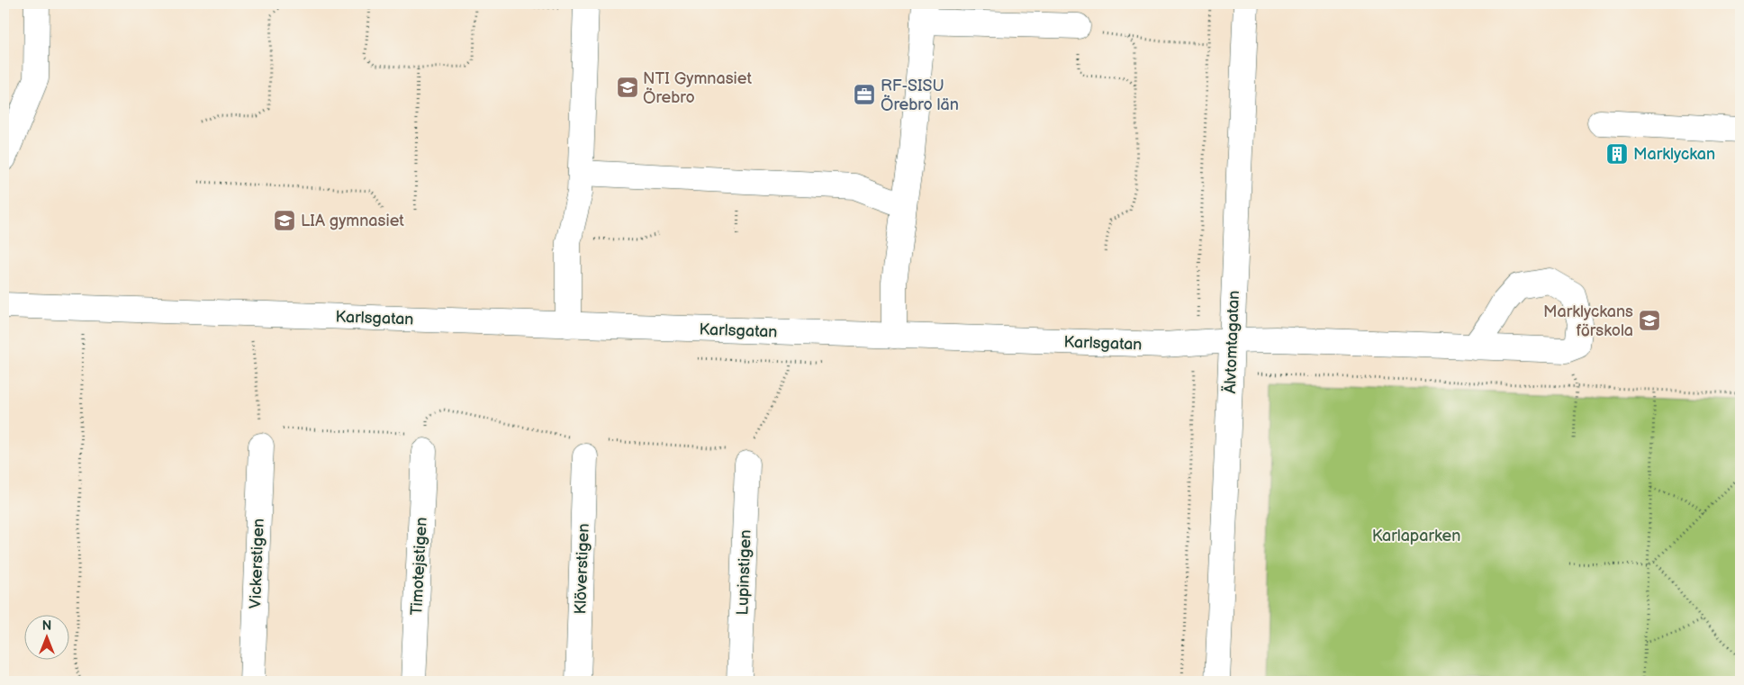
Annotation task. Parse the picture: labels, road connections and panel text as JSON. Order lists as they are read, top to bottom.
{
  "streets": {
    "street": [
      "Karlsgatan",
      "Älvtomtagatan",
      "Vickerstigen",
      "Timotejstigen",
      "Klöverstigen",
      "Lupinstigen"
    ]
  },
  "crossings": [
    ["Karlsgatan", "Älvtomtagatan"]
  ],
  "parks": ["Karlaparken"],
  "places": {
    "school or university": ["NTI Gymnasiet Örebro", "LIA gymnasiet", "Marklyckans förskola"],
    "office": ["RF-SISU Örebro län"],
    "building": ["Marklyckan"]
  },
  "north": "top"
}
